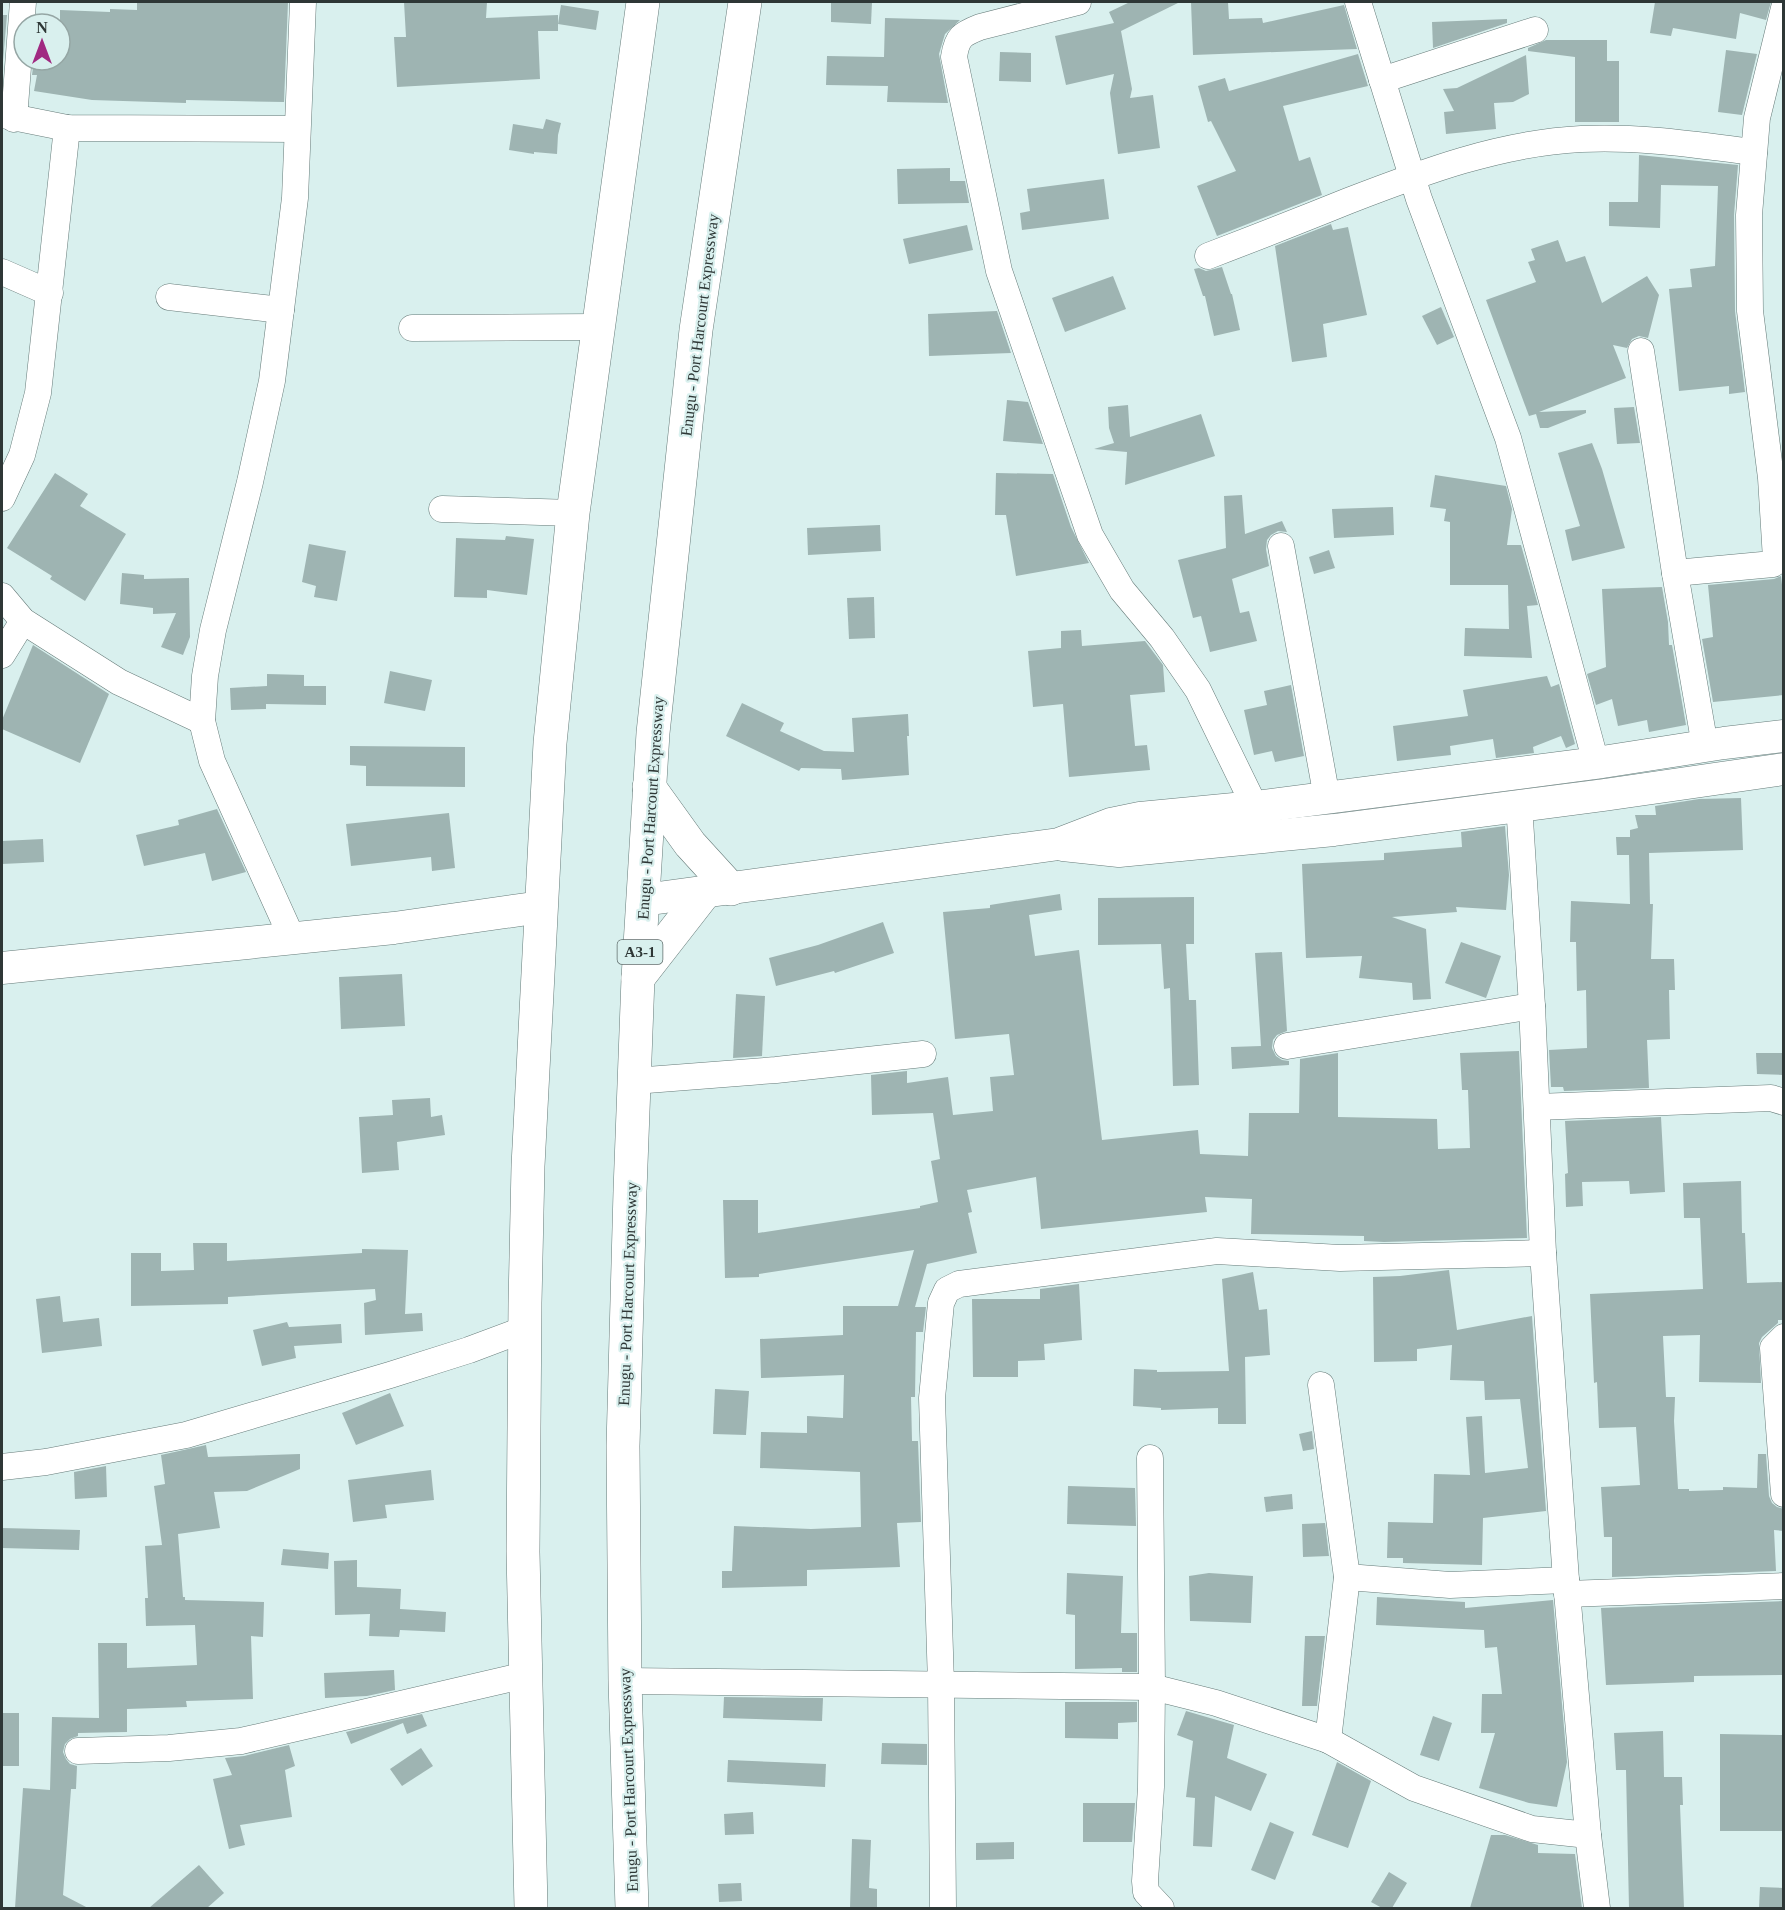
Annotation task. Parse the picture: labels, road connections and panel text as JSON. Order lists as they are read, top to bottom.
{
  "streets": {
    "highway": ["Enugu - Port Harcourt Expressway", "A3-1"]
  },
  "north": "top"
}
